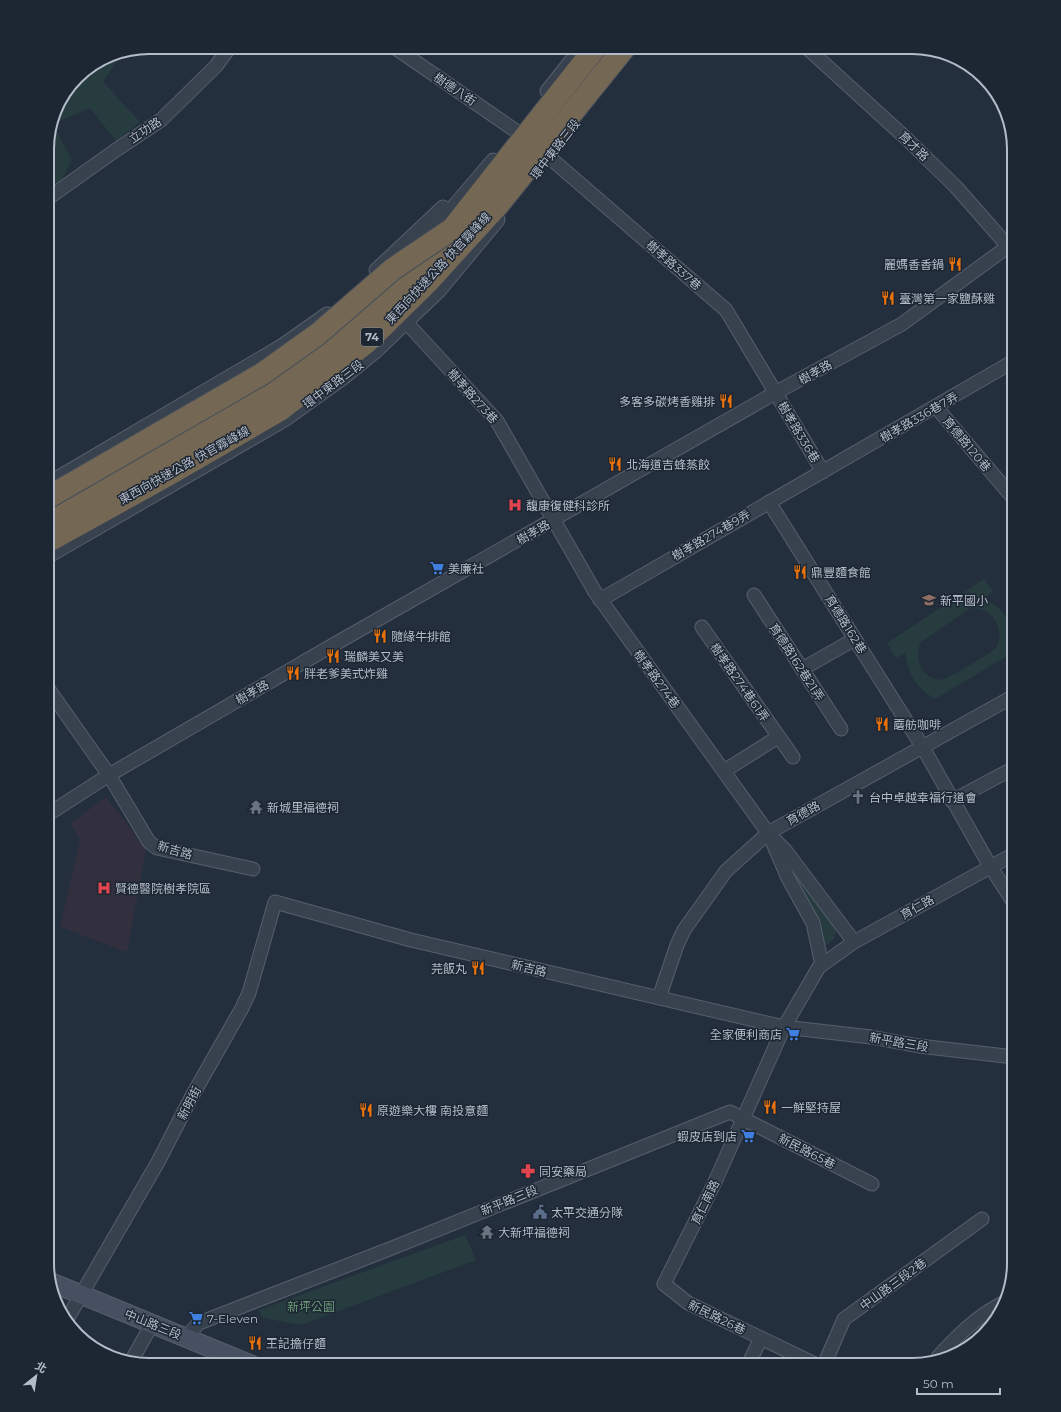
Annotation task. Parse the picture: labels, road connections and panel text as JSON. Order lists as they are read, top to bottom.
{
  "streets": {
    "highway": ["東西向快速公路 快官霧峰線", "74"],
    "street": [
      "樹德八街",
      "立功路",
      "育才路",
      "環中東路三段",
      "樹孝路337巷",
      "樹孝路",
      "樹孝路273巷",
      "樹孝路336巷7弄",
      "樹孝路336巷",
      "育德路120巷",
      "樹孝路274巷9弄",
      "育德路162巷",
      "育德路162巷21弄",
      "樹孝路274巷",
      "樹孝路274巷61弄",
      "育德路",
      "新吉路",
      "育仁路",
      "新平路三段",
      "新明街",
      "新民路65巷",
      "育仁南路",
      "中山路三段2巷",
      "新民路26巷",
      "中山路三段"
    ]
  },
  "crossings": [
    ["環中東路三段", "樹孝路337巷"],
    ["環中東路三段", "樹孝路273巷"],
    ["樹孝路337巷", "樹孝路"],
    ["樹孝路337巷", "樹孝路336巷"],
    ["東西向快速公路 快官霧峰線", "74"],
    ["樹孝路", "樹孝路273巷"],
    ["樹孝路", "樹孝路336巷"],
    ["樹孝路", "樹孝路274巷"],
    ["樹孝路", "新吉路"],
    ["樹孝路273巷", "樹孝路274巷"],
    ["樹孝路336巷7弄", "樹孝路336巷"],
    ["樹孝路336巷7弄", "育德路120巷"],
    ["樹孝路336巷7弄", "樹孝路274巷9弄"],
    ["樹孝路336巷", "樹孝路274巷9弄"],
    ["樹孝路274巷9弄", "育德路162巷"],
    ["樹孝路274巷9弄", "樹孝路274巷"],
    ["育德路162巷", "育德路"],
    ["育德路162巷", "育仁路"],
    ["樹孝路274巷", "育德路"],
    ["育德路", "新吉路"],
    ["新吉路", "新平路三段"],
    ["新吉路", "新明街"],
    ["新平路三段", "新民路65巷"],
    ["新平路三段", "育仁南路"],
    ["新平路三段", "中山路三段"],
    ["新明街", "中山路三段"],
    ["新民路65巷", "育仁南路"],
    ["育仁南路", "新民路26巷"]
  ],
  "parks": ["新坪公園"],
  "places": {
    "restaurant": [
      "麗媽香香鍋",
      "臺灣第一家鹽酥雞",
      "多客多碳烤香雞排",
      "北海道吉蜂蒸餃",
      "鼎豐麵食館",
      "隨緣牛排館",
      "瑞麟美又美",
      "胖老爹美式炸雞",
      "蘑舫咖啡",
      "芫飯丸",
      "一鮮堅持屋",
      "原遊樂大樓 南投意麵",
      "王記擔仔麵"
    ],
    "hospital": ["馥康復健科診所", "賢德醫院樹孝院區"],
    "supermarket": [
      "美廉社",
      "全家便利商店",
      "蝦皮店到店",
      "7-Eleven"
    ],
    "school or university": ["新平國小"],
    "church": ["台中卓越幸福行道會"],
    "temple": ["新城里福德祠", "大新坪福德祠"],
    "pharmacy": ["同安藥局"],
    "public building": ["太平交通分隊"]
  },
  "scale_bar": "50 m",
  "north": "top right"
}
